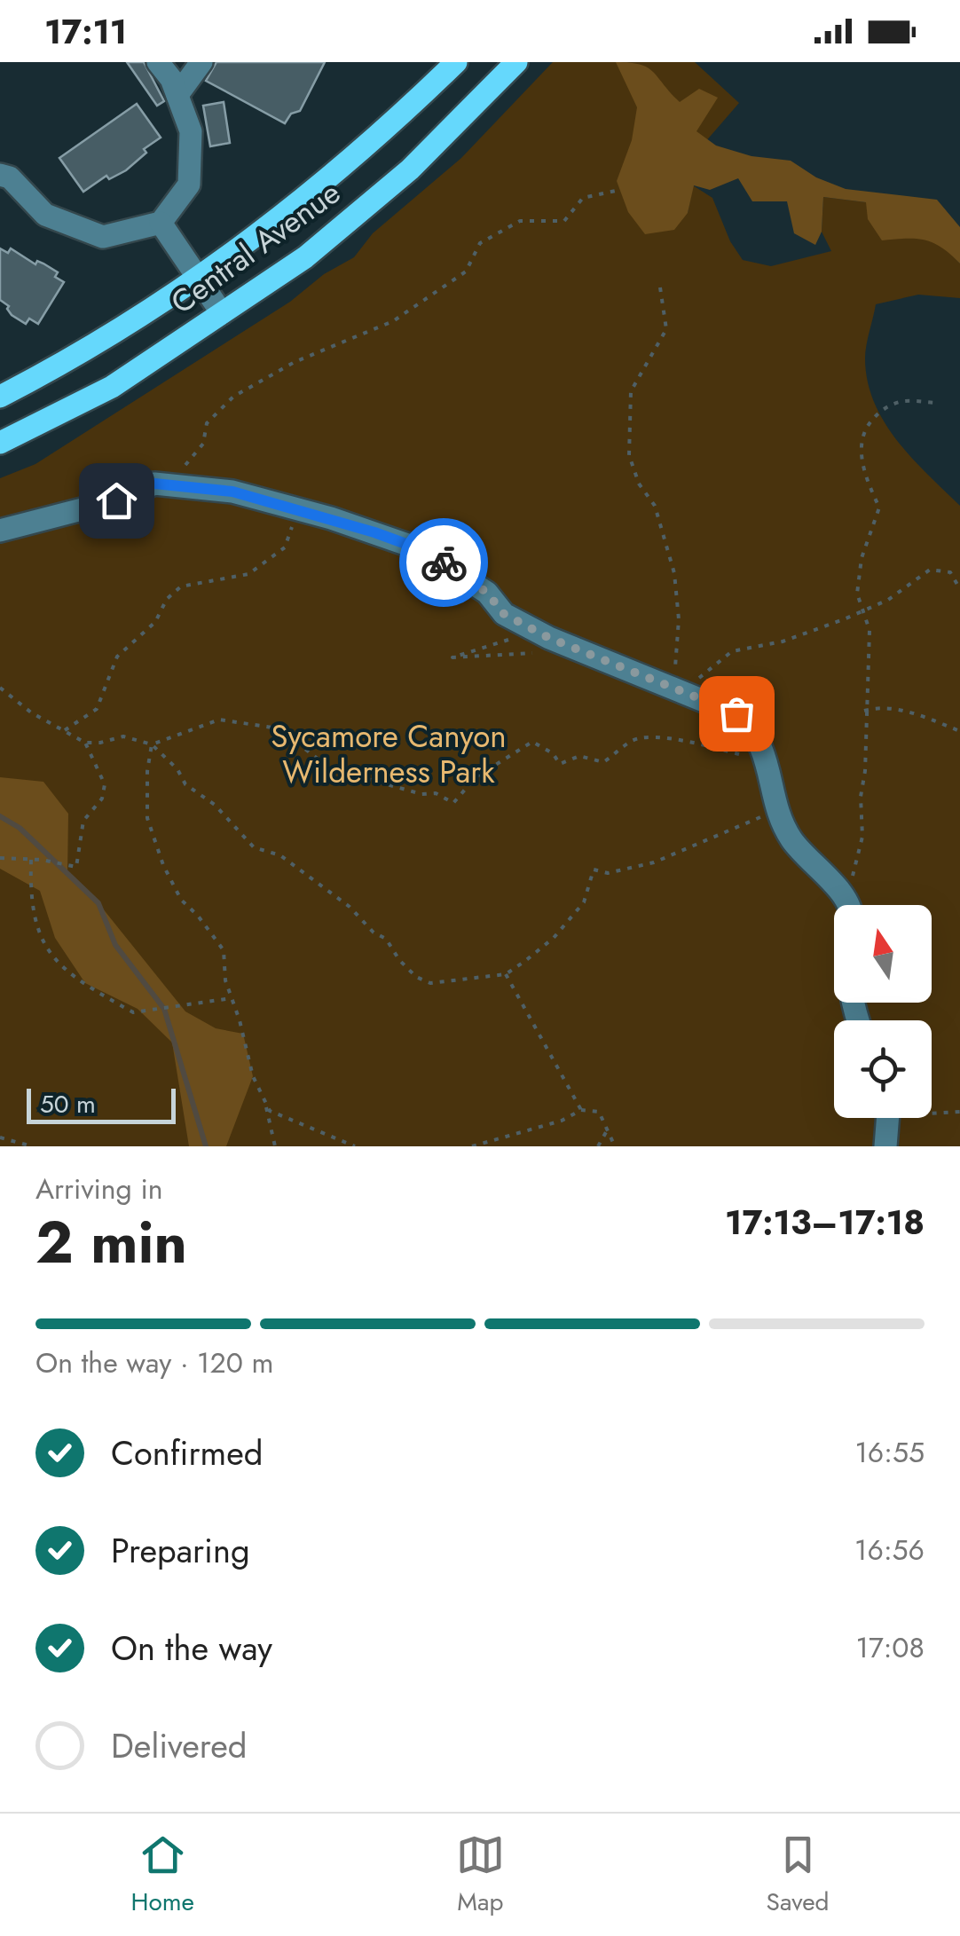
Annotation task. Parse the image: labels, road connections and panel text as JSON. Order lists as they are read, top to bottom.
{
  "streets": {
    "main road": ["Central Avenue"]
  },
  "parks": ["Sycamore Canyon Wilderness Park"],
  "scale_bar": "50 m",
  "north": "top",
  "page": {
    "status": "17:11",
    "scale": "50 m",
    "heading": ["2 min", "Arriving in", "17:13–17:18"],
    "bar": "On the way · 120 m",
    "list": [
      ["Confirmed", "16:55"],
      ["Preparing", "16:56"],
      ["On the way", "17:08"],
      "Delivered"
    ],
    "tabs": ["Home", "Map", "Saved"]
  }
}
